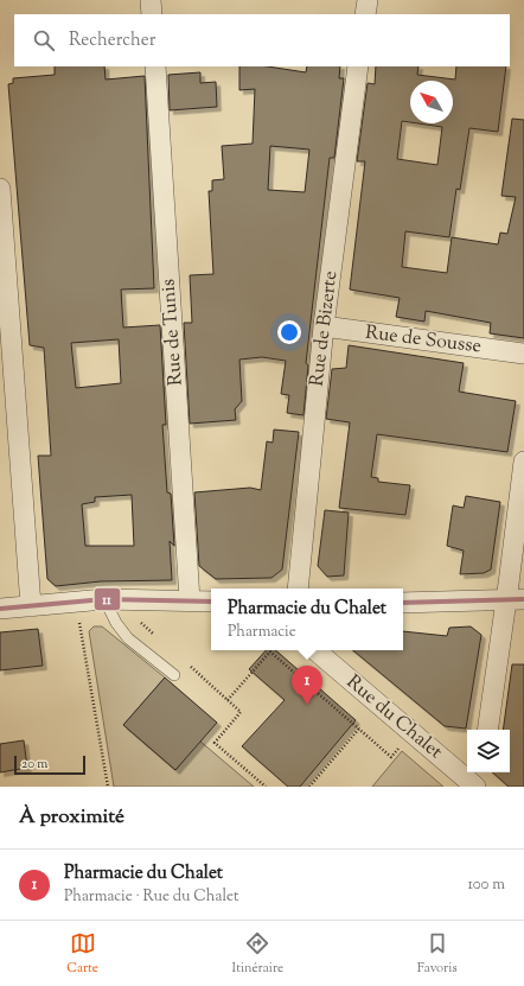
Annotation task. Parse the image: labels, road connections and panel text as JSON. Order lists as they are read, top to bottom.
{
  "streets": {
    "street": [
      "Rue de Bizerte",
      "Rue de Tunis",
      "Rue de Sousse",
      "Rue du Chalet"
    ]
  },
  "crossings": [
    ["Rue de Bizerte", "Rue de Sousse"]
  ],
  "lines": ["transit line 11"],
  "scale_bar": "20 m",
  "north": "top left",
  "page": {
    "search": "Rechercher",
    "popup": ["Pharmacie du Chalet", "Pharmacie"],
    "pins": "1",
    "scale": "20 m",
    "heading": "À proximité",
    "list": [
      {
        "mark": "1",
        "name": "Pharmacie du Chalet",
        "note": "Pharmacie · Rue du Chalet",
        "value": "100 m"
      }
    ],
    "nav": ["Carte", "Itinéraire", "Favoris"]
  }
}
